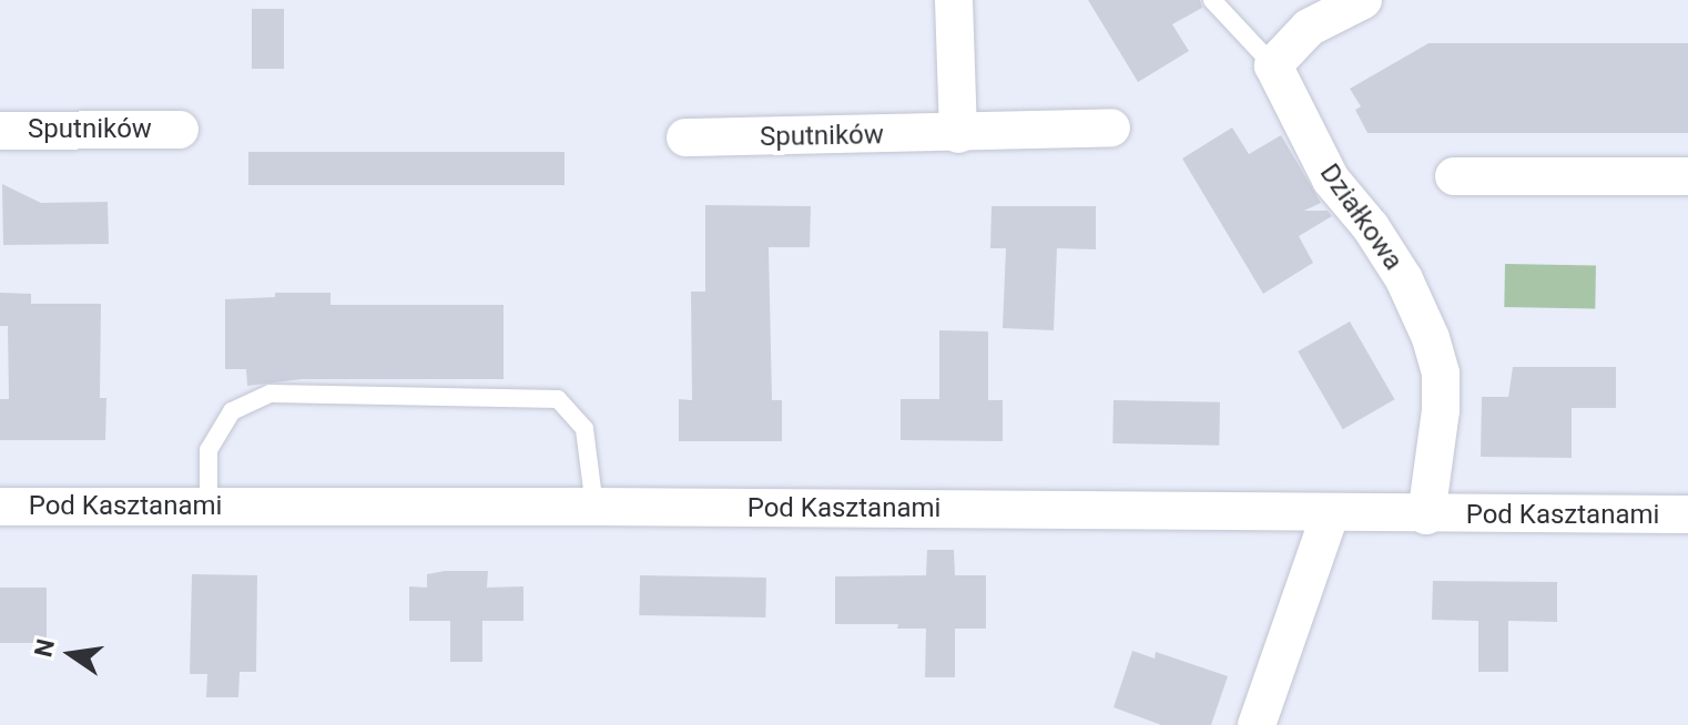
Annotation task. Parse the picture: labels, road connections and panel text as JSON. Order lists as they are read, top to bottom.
{
  "streets": {
    "street": ["Sputników", "Działkowa", "Pod Kasztanami"]
  },
  "crossings": [
    ["Działkowa", "Pod Kasztanami"]
  ],
  "north": "left"
}
